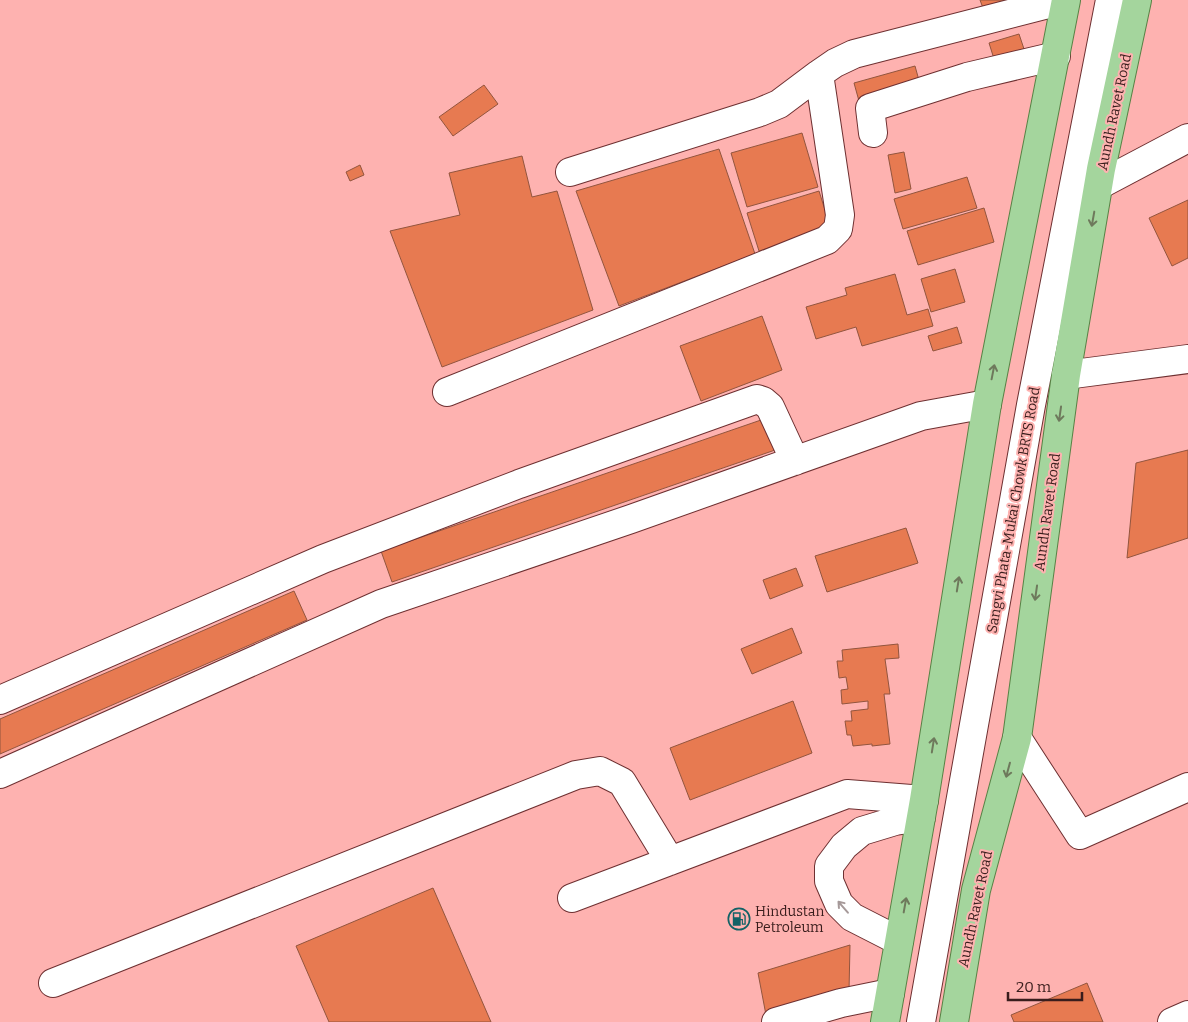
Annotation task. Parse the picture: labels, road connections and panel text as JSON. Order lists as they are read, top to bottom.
{
  "streets": {
    "main road": ["Aundh Ravet Road"],
    "street": ["Sangvi Phata-Mukai Chowk BRTS Road"]
  },
  "places": {
    "fuel station": ["Hindustan Petroleum"]
  },
  "scale_bar": "20 m"
}
